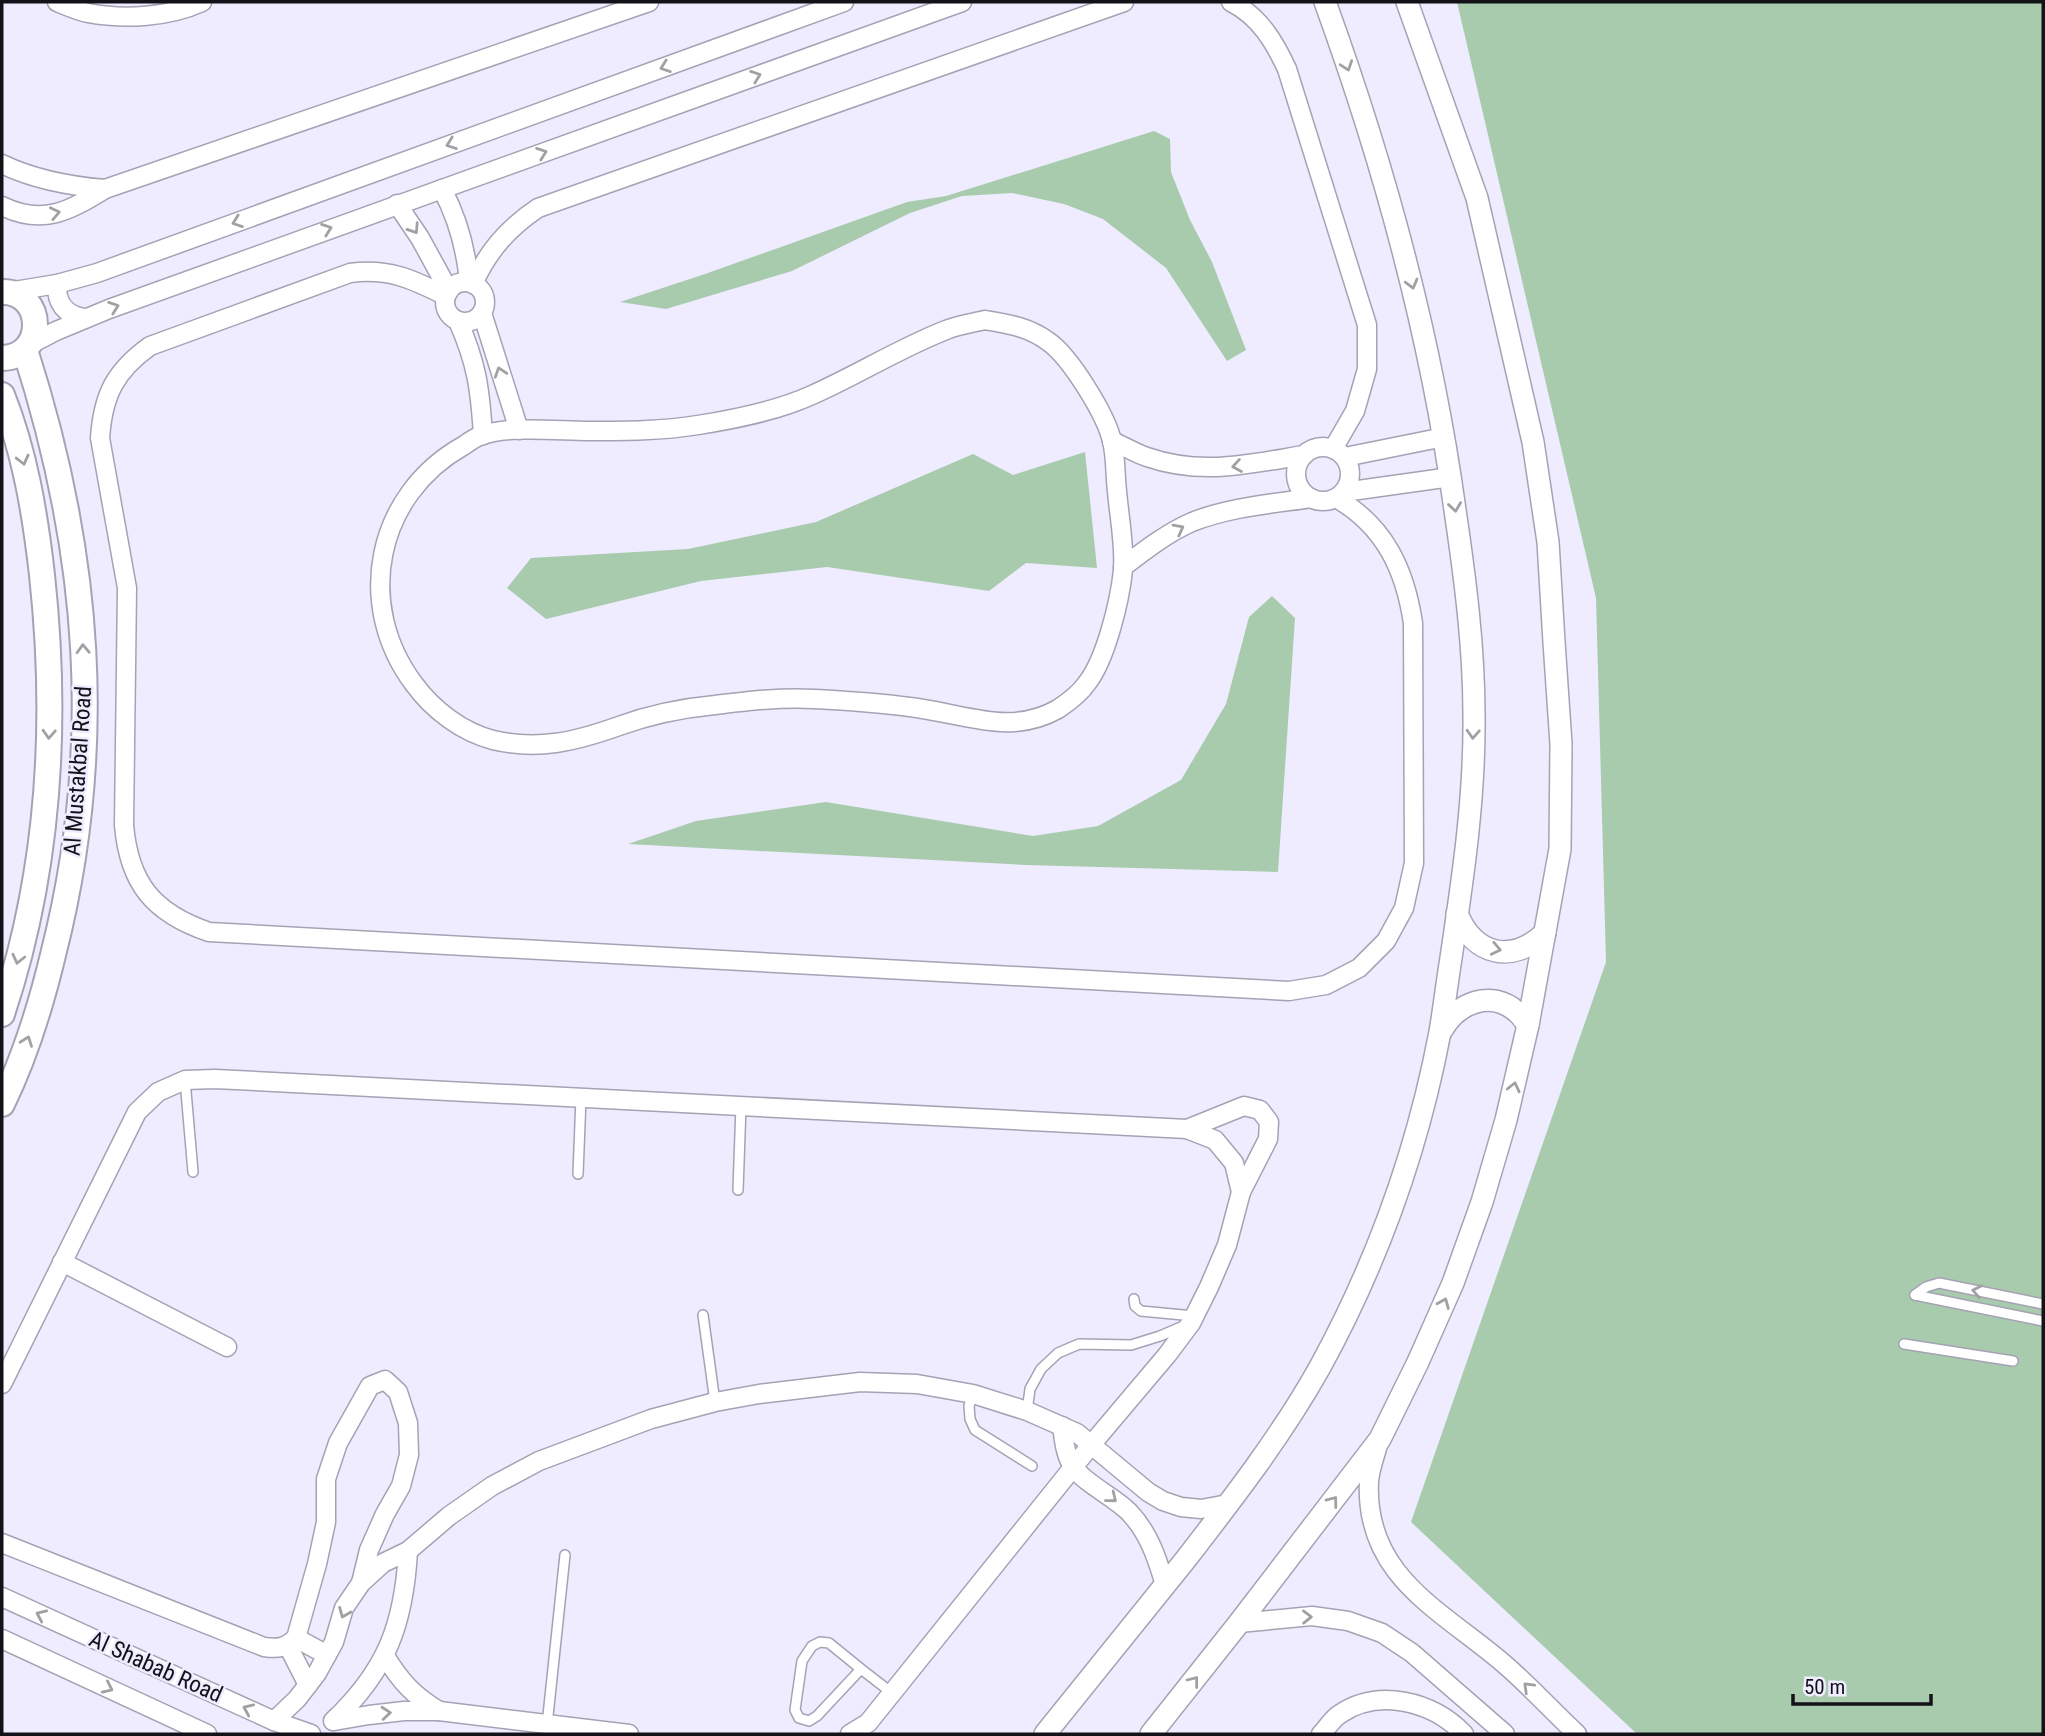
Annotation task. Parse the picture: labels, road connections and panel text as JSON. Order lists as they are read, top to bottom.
{
  "streets": {
    "main road": ["Al Mustakbal Road"],
    "street": ["Al Shabab Road"]
  },
  "scale_bar": "50 m"
}
